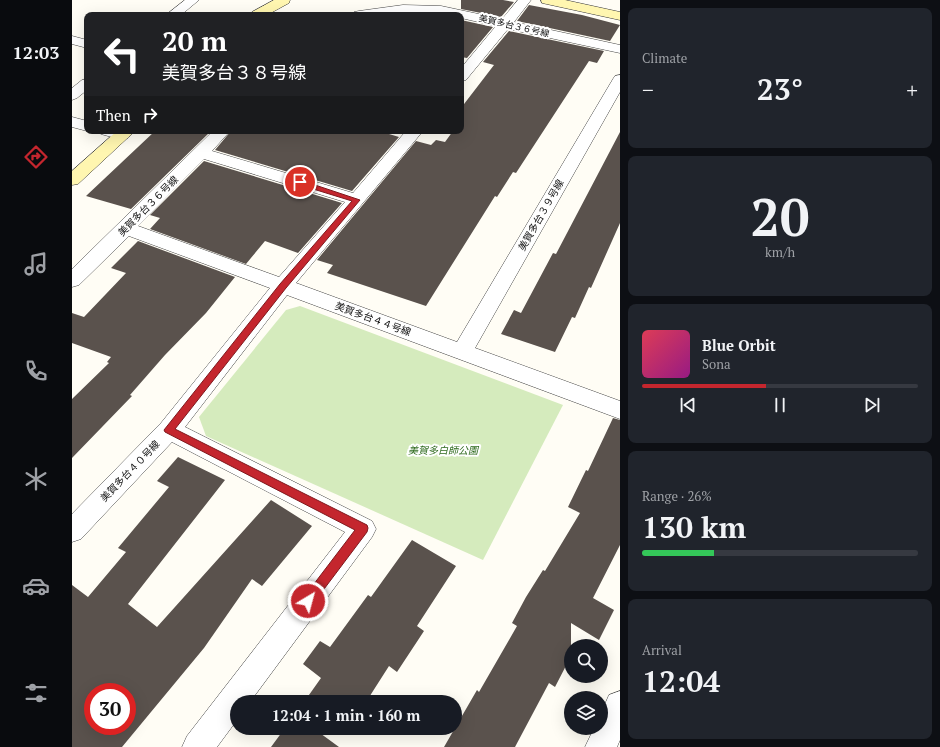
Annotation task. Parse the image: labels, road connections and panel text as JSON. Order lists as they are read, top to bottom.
{
  "streets": {
    "street": [
      "美賀多台３６号線",
      "美賀多台３９号線",
      "美賀多台４４号線",
      "美賀多台４０号線"
    ]
  },
  "crossings": [
    ["美賀多台３６号線", "美賀多台４４号線"],
    ["美賀多台３９号線", "美賀多台４４号線"],
    ["美賀多台４４号線", "美賀多台４０号線"]
  ],
  "parks": ["美賀多白師公園"],
  "page": {
    "tabs": "12:03",
    "tile": [
      "Climate",
      ["20", "km/h"],
      ["Range · 26%", "130 km"],
      ["Arrival", "12:04"]
    ],
    "turn": ["20 m", "美賀多台３８号線"],
    "heat": ["−", "23°", "+"],
    "then": "Then",
    "song": ["Blue Orbit", "Sona"],
    "limit": "30",
    "trip": "12:04 · 1 min · 160 m"
  }
}
